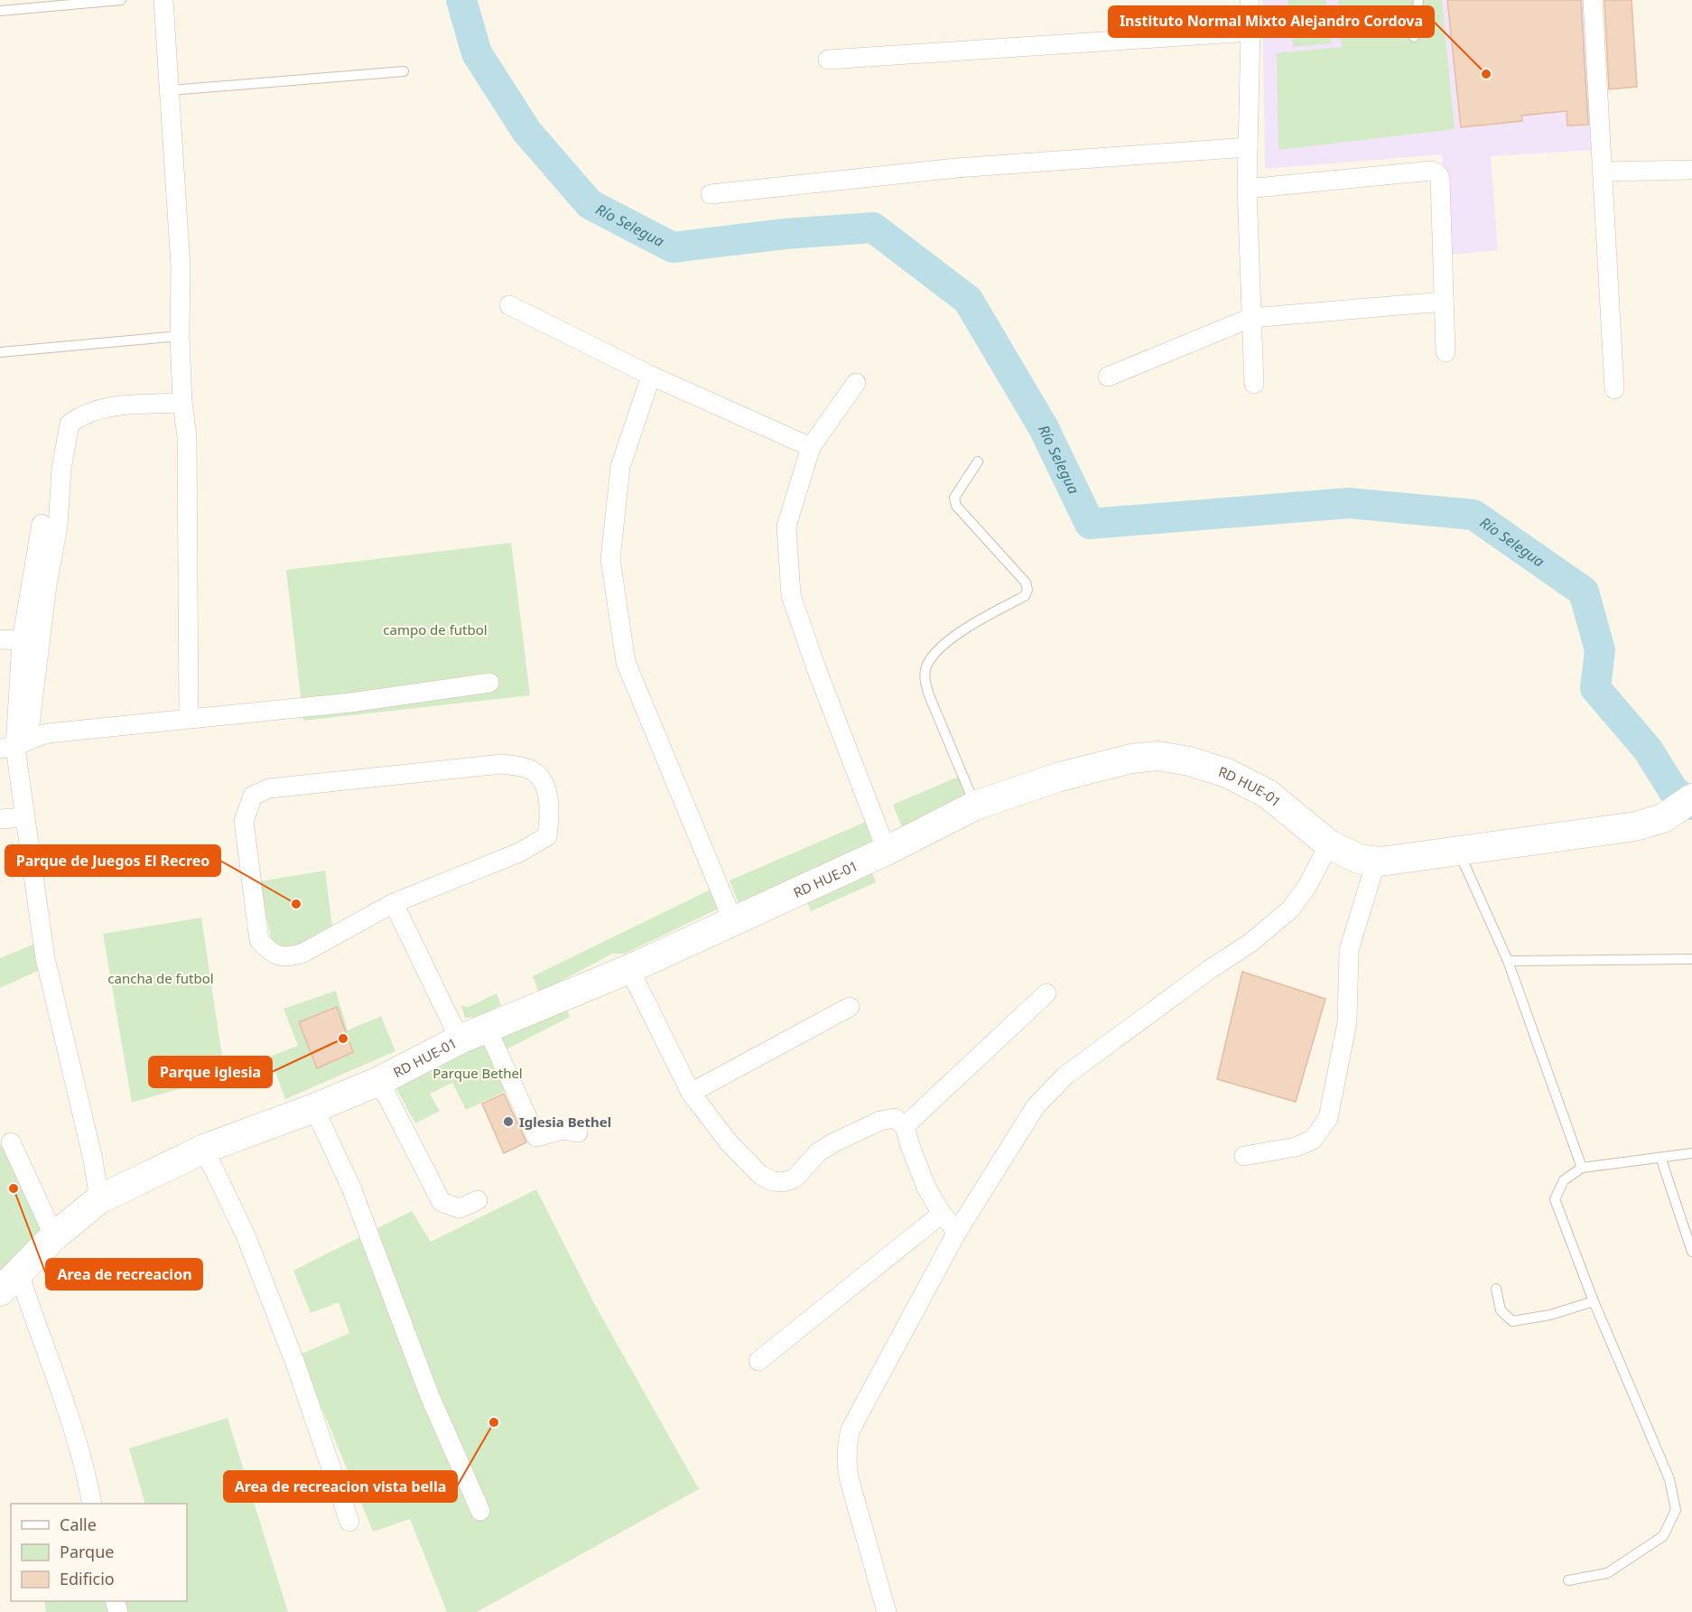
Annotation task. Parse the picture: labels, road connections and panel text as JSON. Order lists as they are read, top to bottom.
{
  "streets": {
    "street": ["RD HUE-01"]
  },
  "water": ["Río Selegua"],
  "parks": ["campo de futbol", "cancha de futbol", "Parque Bethel"],
  "places": [
    "Instituto Normal Mixto Alejandro Cordova",
    "Parque de Juegos El Recreo",
    "Parque iglesia",
    "Iglesia Bethel",
    "Area de recreacion",
    "Area de recreacion vista bella"
  ],
  "legend": ["Calle", "Parque", "Edificio"]
}
